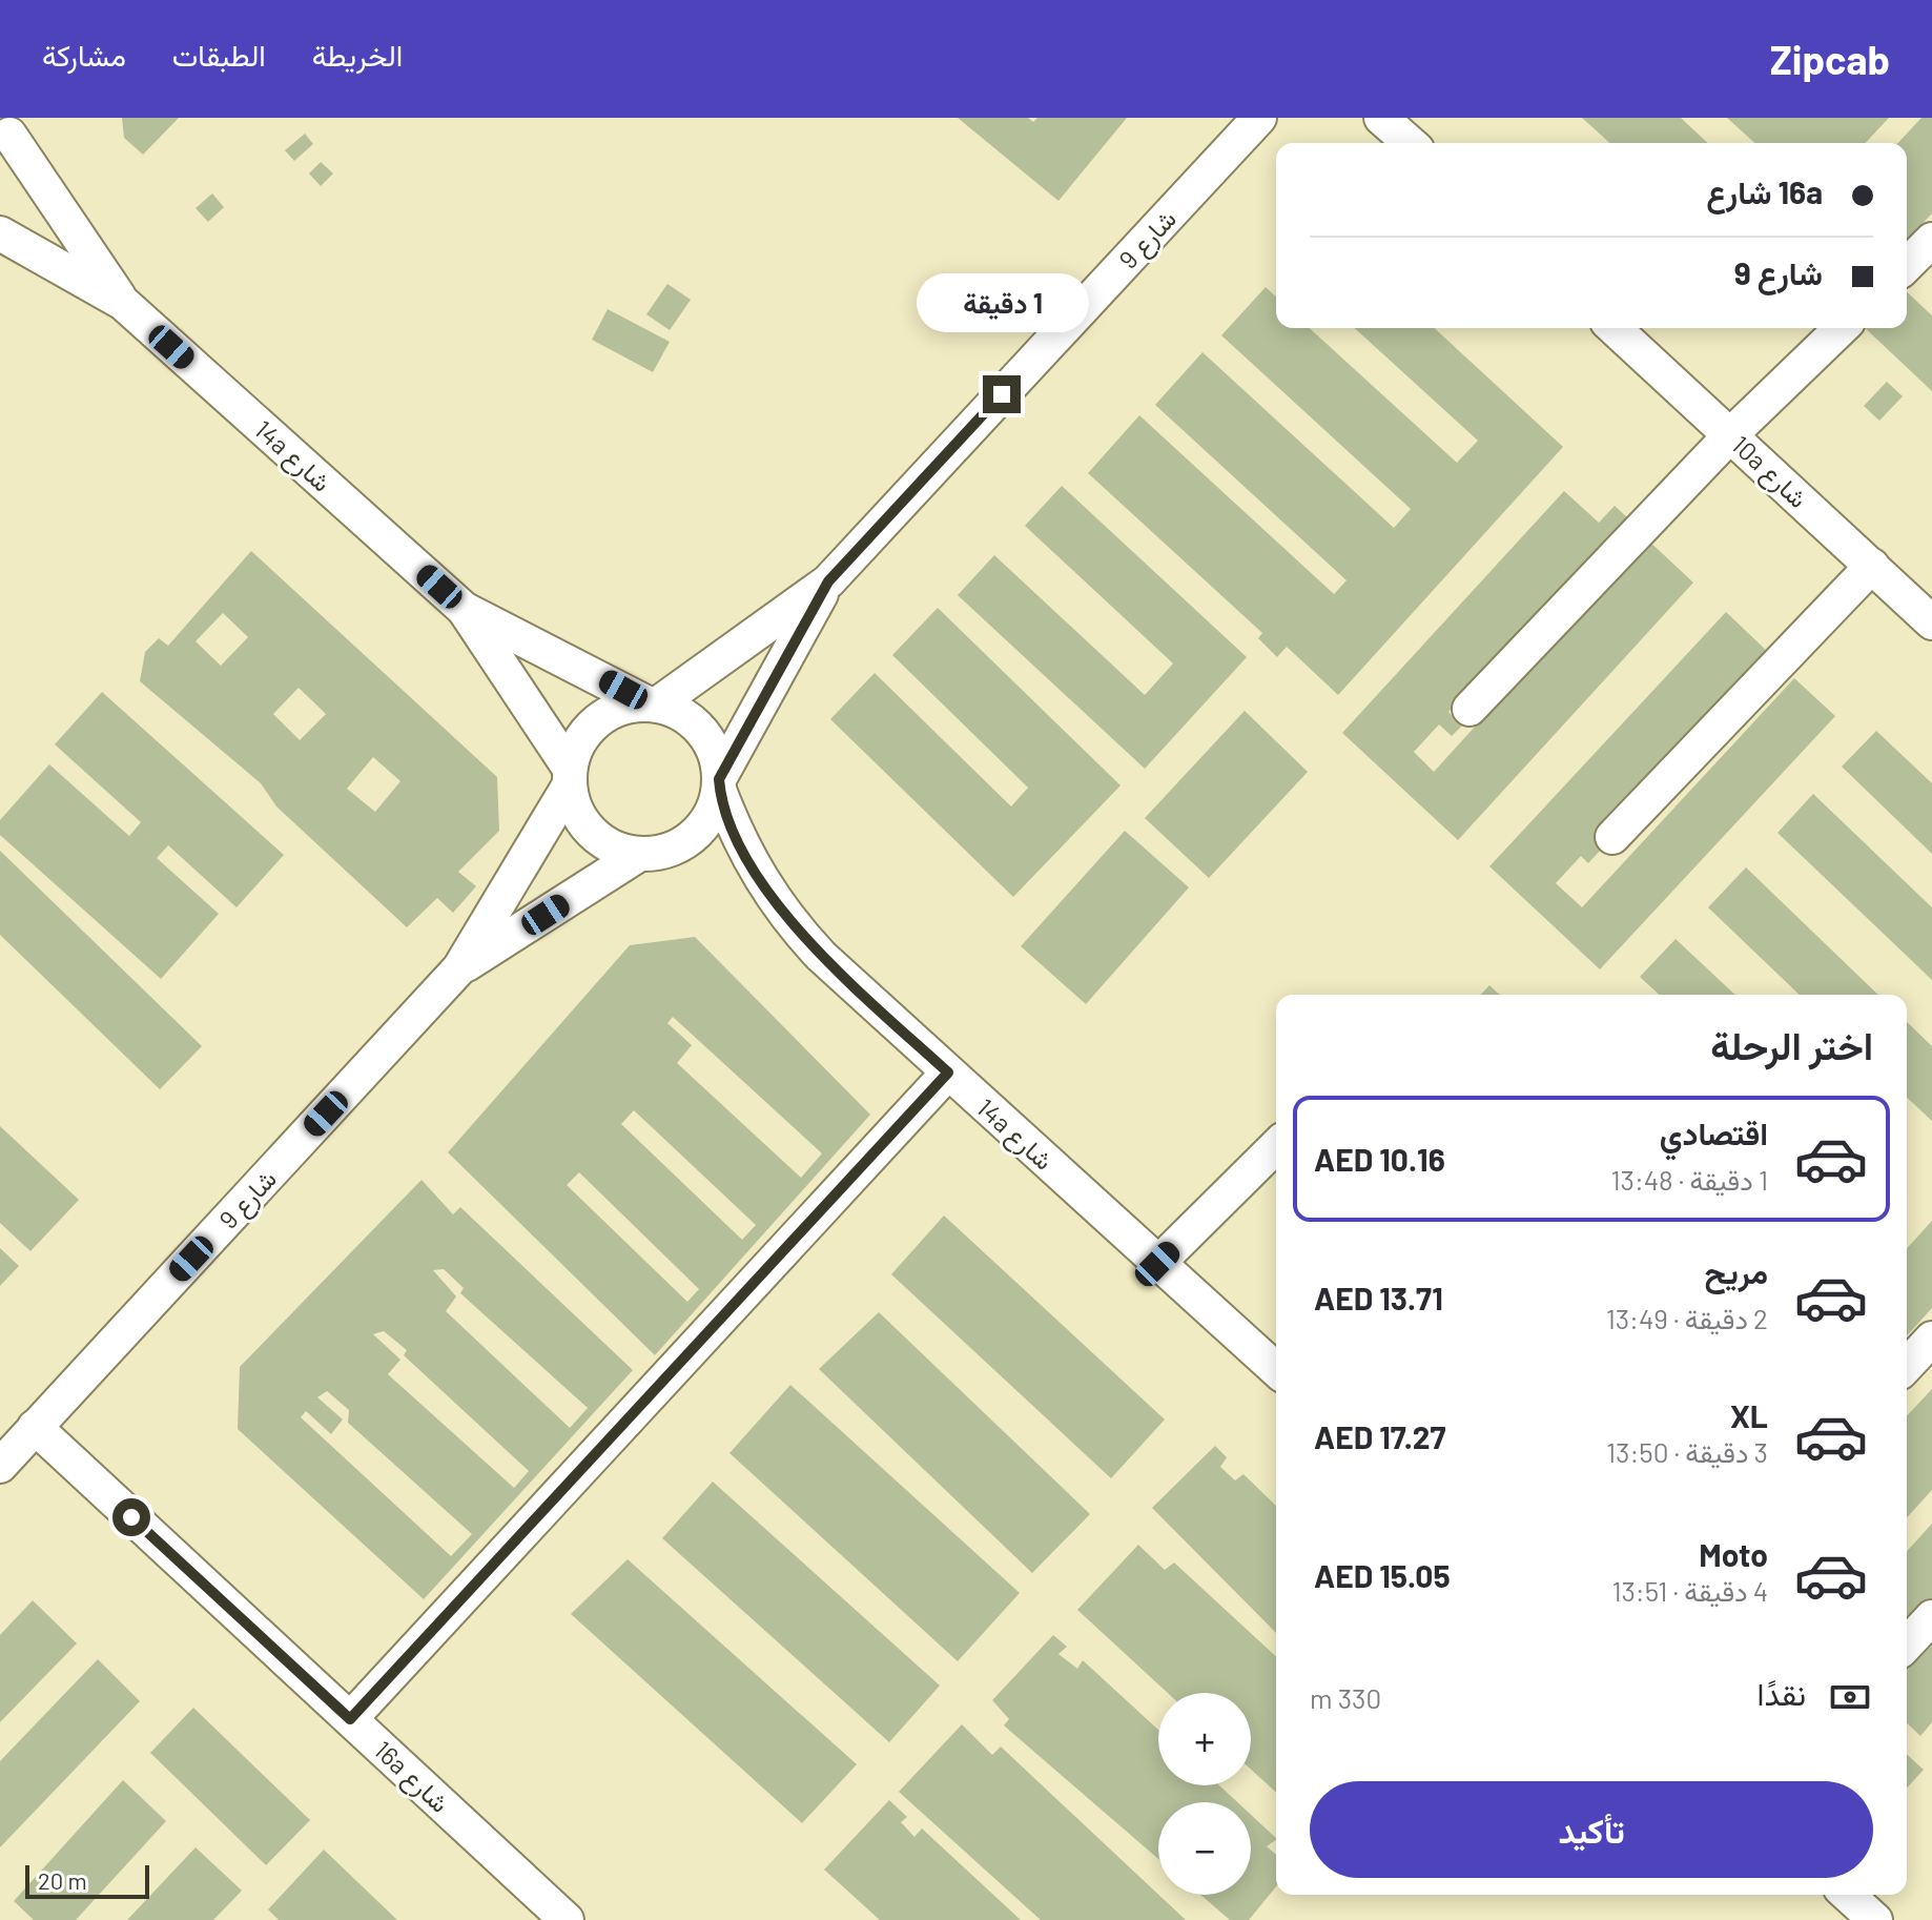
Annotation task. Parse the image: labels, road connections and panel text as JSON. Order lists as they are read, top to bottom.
{
  "streets": {
    "street": [
      "شارع 9",
      "14a شارع",
      "10a شارع",
      "16a شارع"
    ]
  },
  "crossings": [
    ["شارع 9", "14a شارع"],
    ["شارع 9", "16a شارع"]
  ],
  "scale_bar": "20 m",
  "page": {
    "header": "Zipcab",
    "nav": ["الخريطة", "الطبقات", "مشاركة"],
    "banner": ["16a شارع", "شارع 9"],
    "bubble": "1 دقيقة",
    "heading": "اختر الرحلة",
    "list": [
      {
        "name": "اقتصادي",
        "note": "1 دقيقة · 13:48",
        "value": "AED 10.16"
      },
      {
        "name": "مريح",
        "note": "2 دقيقة · 13:49",
        "value": "AED 13.71"
      },
      {
        "name": "XL",
        "note": "3 دقيقة · 13:50",
        "value": "AED 17.27"
      },
      {
        "name": "Moto",
        "note": "4 دقيقة · 13:51",
        "value": "AED 15.05"
      }
    ],
    "pay": ["نقدًا", "330 m"],
    "map_buttons": ["+", "−"],
    "buttons": "تأكيد",
    "scale": "20 m"
  }
}
